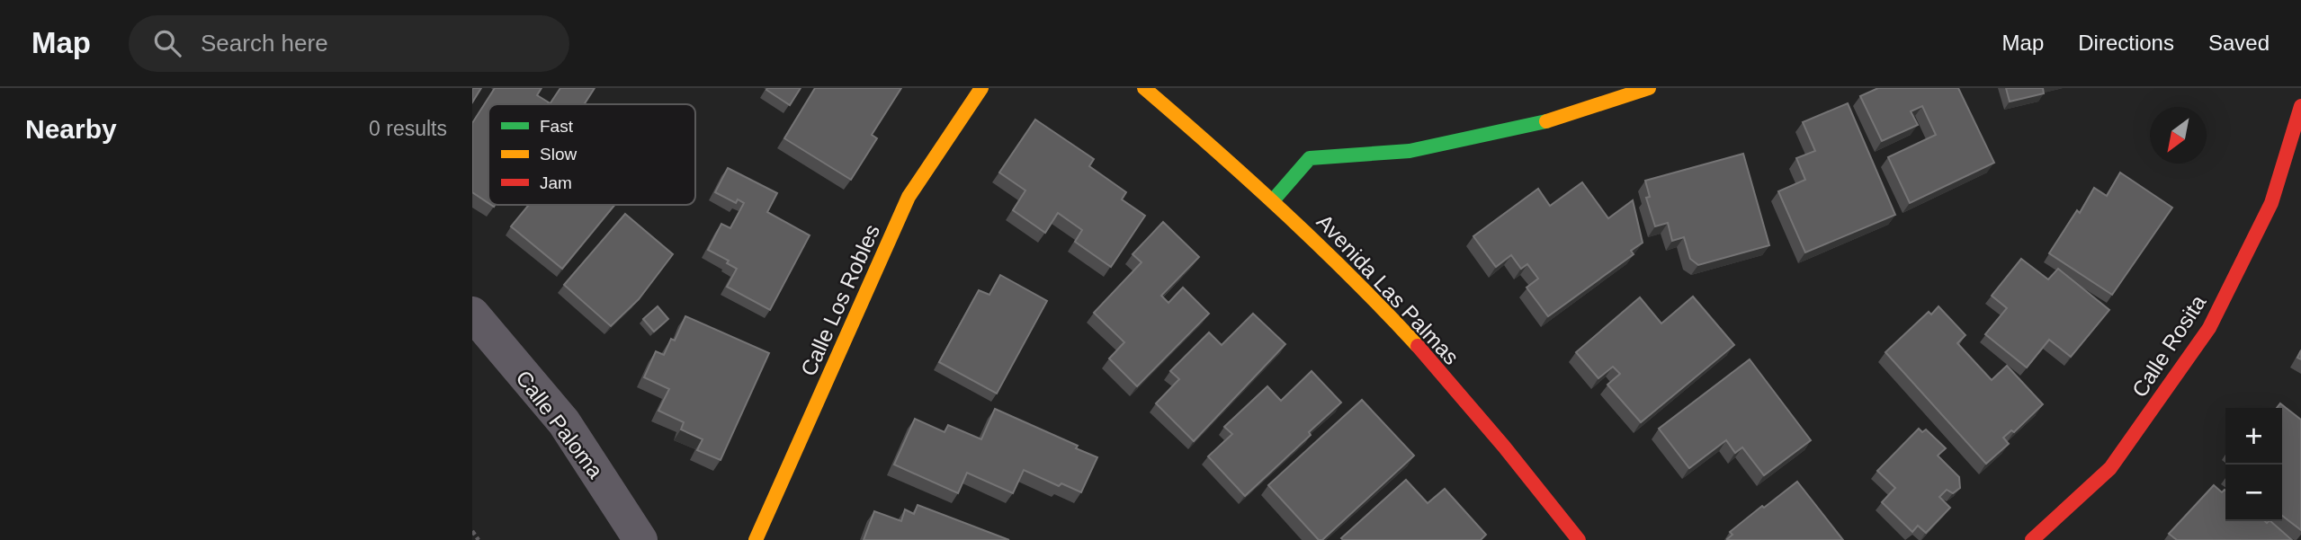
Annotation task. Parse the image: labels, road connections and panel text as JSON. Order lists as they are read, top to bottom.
{
  "streets": {
    "street": [
      "Avenida Las Palmas",
      "Calle Los Robles",
      "Calle Rosita",
      "Calle Paloma"
    ]
  },
  "legend": ["Fast", "Slow", "Jam"],
  "north": "bottom left",
  "page": {
    "header": "Map",
    "search": "Search here",
    "nav": ["Map", "Directions", "Saved"],
    "heading": ["Nearby", "0 results"],
    "map_buttons": ["+", "−"]
  }
}
